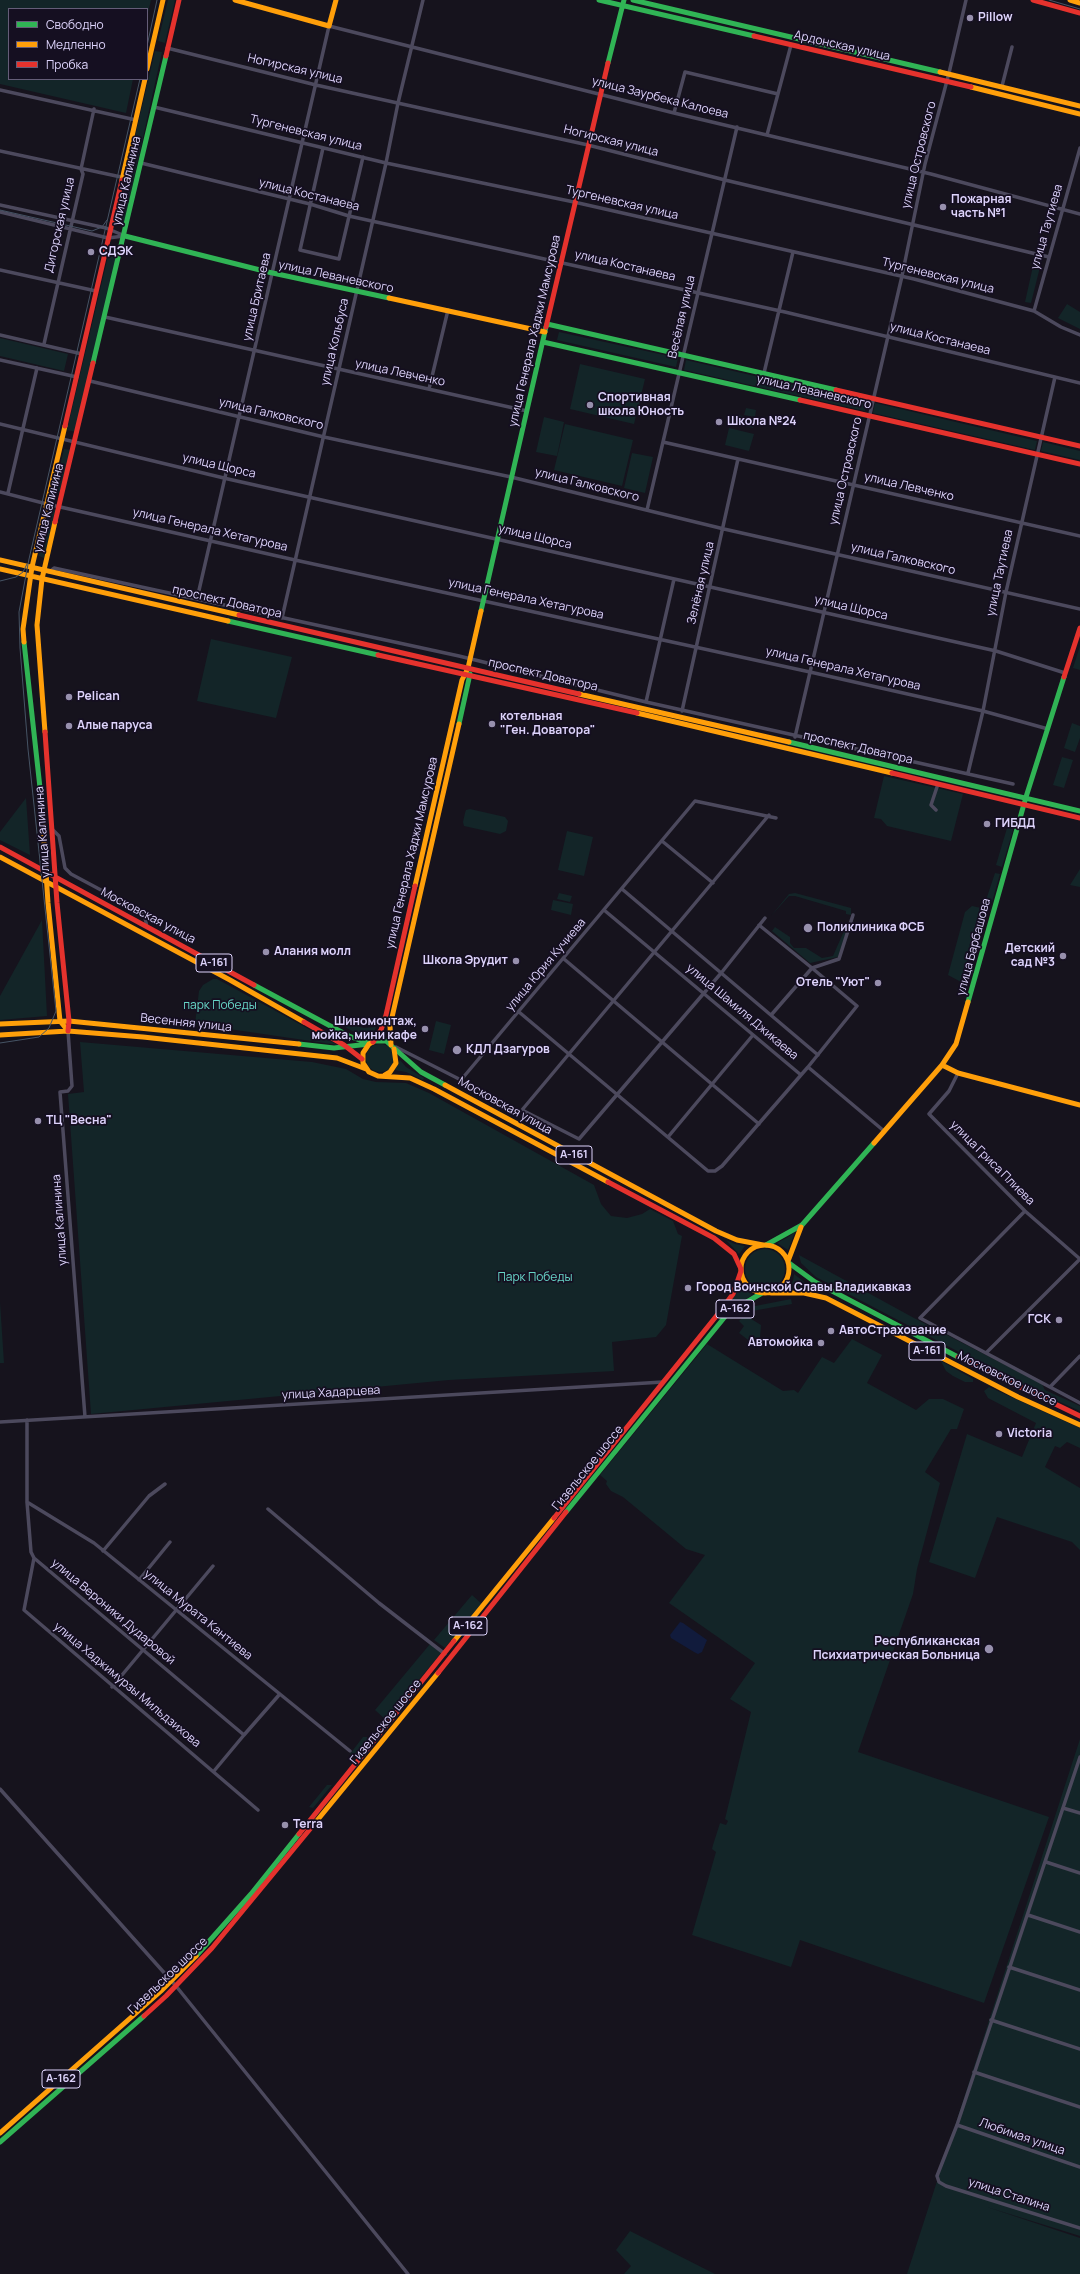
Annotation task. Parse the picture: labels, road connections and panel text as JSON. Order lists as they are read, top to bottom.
{
  "streets": {
    "main road": [
      "Ардонская улица",
      "улица Заурбека Калоева",
      "улица Калинина",
      "улица Леваневского",
      "улица Бритаева",
      "улица Генерала Хаджи Мамсурова",
      "проспект Доватора",
      "Московская улица",
      "улица Барбашова",
      "А-161",
      "Весенняя улица",
      "А-162",
      "Московское шоссе",
      "Гизельское шоссе"
    ],
    "street": [
      "Ногирская улица",
      "Тургеневская улица",
      "улица Островского",
      "улица Костанаева",
      "Дигорская улица",
      "улица Таутиева",
      "Весёлая улица",
      "улица Кольбуса",
      "улица Левченко",
      "улица Галковского",
      "улица Щорса",
      "улица Генерала Хетагурова",
      "Зелёная улица",
      "улица Юрия Кучиева",
      "улица Шамиля Джикаева",
      "улица Гриса Плиева",
      "улица Хадарцева",
      "улица Вероники Дударовой",
      "улица Мурата Кантиева",
      "улица Хаджимурзы Мильдзихова",
      "Любимая улица",
      "улица Сталина"
    ]
  },
  "crossings": [
    ["Ардонская улица", "улица Островского"],
    ["Ардонская улица", "улица Генерала Хаджи Мамсурова"],
    ["Ногирская улица", "улица Островского"],
    ["Ногирская улица", "улица Калинина"],
    ["Ногирская улица", "улица Таутиева"],
    ["Ногирская улица", "улица Бритаева"],
    ["Ногирская улица", "Весёлая улица"],
    ["Ногирская улица", "улица Генерала Хаджи Мамсурова"],
    ["Ногирская улица", "улица Кольбуса"],
    ["улица Заурбека Калоева", "улица Островского"],
    ["улица Заурбека Калоева", "улица Таутиева"],
    ["улица Заурбека Калоева", "улица Бритаева"],
    ["улица Заурбека Калоева", "Весёлая улица"],
    ["улица Заурбека Калоева", "улица Генерала Хаджи Мамсурова"],
    ["улица Заурбека Калоева", "улица Кольбуса"],
    ["Тургеневская улица", "улица Островского"],
    ["Тургеневская улица", "улица Калинина"],
    ["Тургеневская улица", "улица Таутиева"],
    ["Тургеневская улица", "улица Бритаева"],
    ["Тургеневская улица", "Весёлая улица"],
    ["Тургеневская улица", "улица Генерала Хаджи Мамсурова"],
    ["Тургеневская улица", "улица Кольбуса"],
    ["улица Островского", "улица Костанаева"],
    ["улица Островского", "улица Леваневского"],
    ["улица Островского", "улица Левченко"],
    ["улица Островского", "улица Галковского"],
    ["улица Островского", "улица Щорса"],
    ["улица Островского", "улица Генерала Хетагурова"],
    ["улица Островского", "проспект Доватора"],
    ["улица Калинина", "улица Костанаева"],
    ["улица Калинина", "улица Леваневского"],
    ["улица Калинина", "улица Левченко"],
    ["улица Калинина", "улица Галковского"],
    ["улица Калинина", "улица Щорса"],
    ["улица Калинина", "улица Генерала Хетагурова"],
    ["улица Калинина", "проспект Доватора"],
    ["улица Калинина", "Московская улица"],
    ["улица Калинина", "Весенняя улица"],
    ["улица Калинина", "улица Хадарцева"],
    ["улица Костанаева", "улица Таутиева"],
    ["улица Костанаева", "улица Бритаева"],
    ["улица Костанаева", "Весёлая улица"],
    ["улица Костанаева", "улица Генерала Хаджи Мамсурова"],
    ["улица Костанаева", "улица Кольбуса"],
    ["Дигорская улица", "улица Леваневского"],
    ["улица Таутиева", "улица Леваневского"],
    ["улица Таутиева", "улица Левченко"],
    ["улица Таутиева", "улица Галковского"],
    ["улица Таутиева", "улица Щорса"],
    ["улица Таутиева", "улица Генерала Хетагурова"],
    ["улица Таутиева", "проспект Доватора"],
    ["улица Леваневского", "улица Бритаева"],
    ["улица Леваневского", "Весёлая улица"],
    ["улица Леваневского", "улица Генерала Хаджи Мамсурова"],
    ["улица Леваневского", "улица Кольбуса"],
    ["улица Бритаева", "улица Левченко"],
    ["улица Бритаева", "улица Галковского"],
    ["улица Бритаева", "улица Щорса"],
    ["улица Бритаева", "улица Генерала Хетагурова"],
    ["улица Бритаева", "проспект Доватора"],
    ["Весёлая улица", "улица Левченко"],
    ["Весёлая улица", "улица Галковского"],
    ["улица Генерала Хаджи Мамсурова", "улица Левченко"],
    ["улица Генерала Хаджи Мамсурова", "улица Галковского"],
    ["улица Генерала Хаджи Мамсурова", "улица Щорса"],
    ["улица Генерала Хаджи Мамсурова", "улица Генерала Хетагурова"],
    ["улица Генерала Хаджи Мамсурова", "проспект Доватора"],
    ["улица Генерала Хаджи Мамсурова", "Московская улица"],
    ["улица Генерала Хаджи Мамсурова", "улица Юрия Кучиева"],
    ["улица Генерала Хаджи Мамсурова", "Весенняя улица"],
    ["улица Кольбуса", "улица Левченко"],
    ["улица Кольбуса", "улица Галковского"],
    ["улица Кольбуса", "улица Щорса"],
    ["улица Кольбуса", "улица Генерала Хетагурова"],
    ["улица Кольбуса", "проспект Доватора"],
    ["улица Левченко", "Зелёная улица"],
    ["улица Галковского", "Зелёная улица"],
    ["улица Щорса", "Зелёная улица"],
    ["улица Щорса", "улица Барбашова"],
    ["улица Генерала Хетагурова", "Зелёная улица"],
    ["улица Генерала Хетагурова", "улица Барбашова"],
    ["Зелёная улица", "проспект Доватора"],
    ["проспект Доватора", "улица Барбашова"],
    ["Московская улица", "улица Барбашова"],
    ["Московская улица", "А-161"],
    ["Московская улица", "улица Юрия Кучиева"],
    ["Московская улица", "Весенняя улица"],
    ["Московская улица", "Московское шоссе"],
    ["Московская улица", "Гизельское шоссе"],
    ["улица Барбашова", "А-161"],
    ["улица Барбашова", "улица Шамиля Джикаева"],
    ["улица Барбашова", "Московское шоссе"],
    ["улица Барбашова", "Гизельское шоссе"],
    ["А-161", "Московское шоссе"],
    ["А-161", "Гизельское шоссе"],
    ["улица Юрия Кучиева", "улица Шамиля Джикаева"],
    ["улица Юрия Кучиева", "Весенняя улица"],
    ["Московское шоссе", "Гизельское шоссе"],
    ["улица Хадарцева", "Гизельское шоссе"],
    ["улица Хадарцева", "улица Вероники Дударовой"],
    ["улица Вероники Дударовой", "улица Мурата Кантиева"],
    ["улица Вероники Дударовой", "улица Хаджимурзы Мильдзихова"],
    ["Любимая улица", "улица Сталина"]
  ],
  "parks": ["парк Победы", "Парк Победы"],
  "places": [
    "Pillow",
    "Пожарная часть №1",
    "СДЭК",
    "Спортивная школа Юность",
    "Школа №24",
    "Pelican",
    "котельная \"Ген. Доватора\"",
    "Алые паруса",
    "ГИБДД",
    "Поликлиника ФСБ",
    "Алания молл",
    "Детский сад №3",
    "Школа Эрудит",
    "Отель \"Уют\"",
    "Шиномонтаж, мойка, мини кафе",
    "КДЛ Дзагуров",
    "ТЦ \"Весна\"",
    "Город Воинской Славы Владикавказ",
    "ГСК",
    "АвтоСтрахование",
    "Автомойка",
    "Victoria",
    "Республиканская Психиатрическая Больница",
    "Terra"
  ],
  "legend": ["Свободно", "Медленно", "Пробка"]
}
